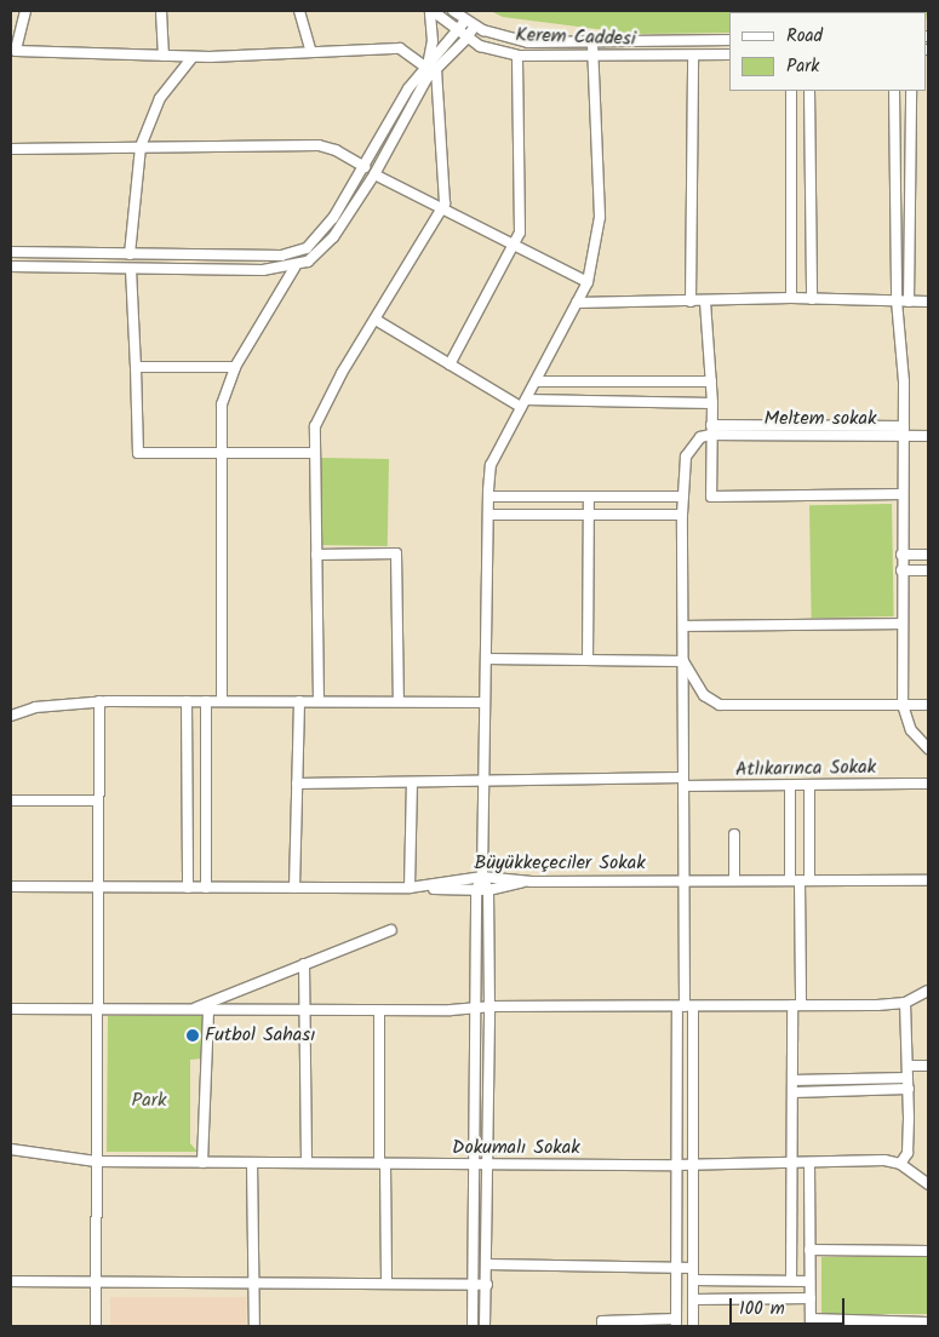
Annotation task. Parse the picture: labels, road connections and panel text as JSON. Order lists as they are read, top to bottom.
{
  "streets": {
    "street": [
      "Kerem Caddesi",
      "Meltem sokak",
      "Atlıkarınca Sokak",
      "Büyükkeçeciler Sokak",
      "Dokumalı Sokak"
    ]
  },
  "parks": ["Park"],
  "places": ["Futbol Sahası"],
  "legend": ["Road", "Park"],
  "scale_bar": "100 m"
}
